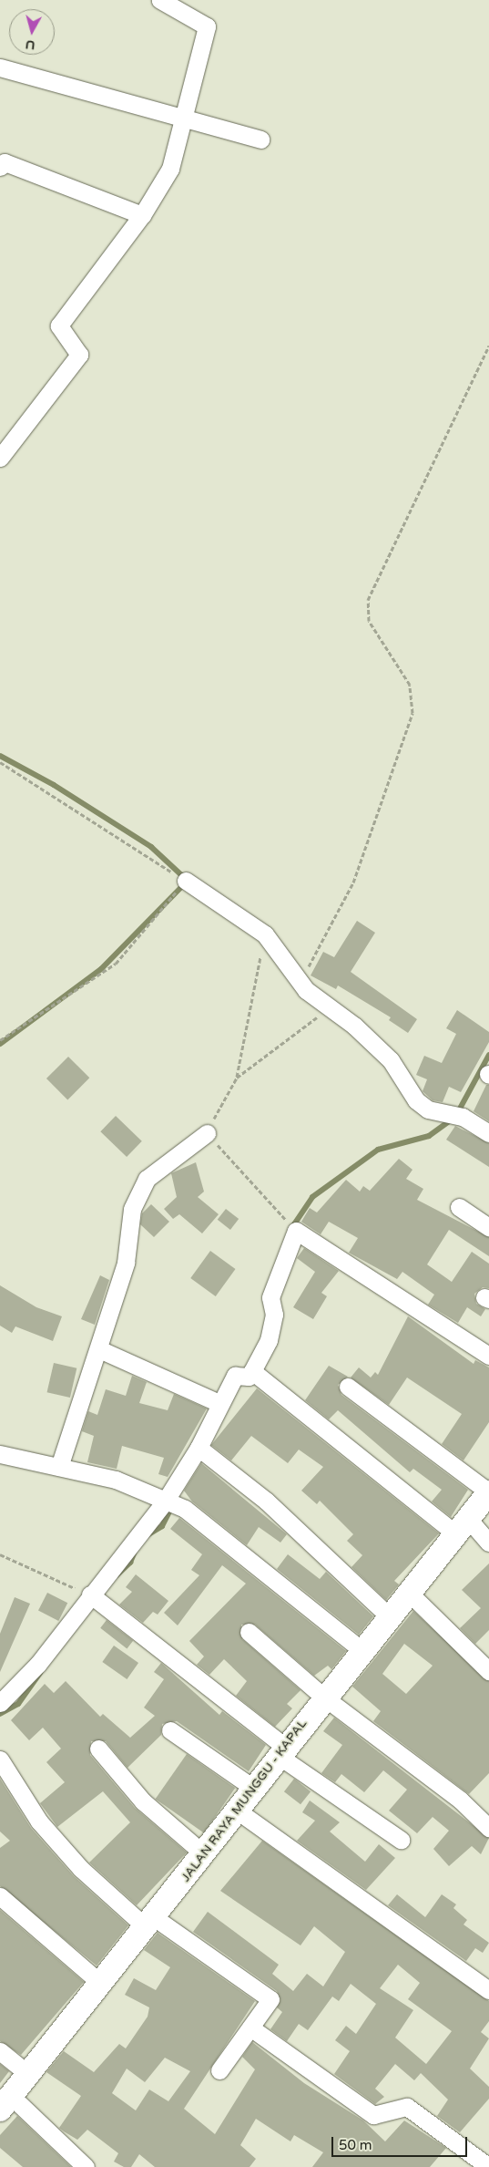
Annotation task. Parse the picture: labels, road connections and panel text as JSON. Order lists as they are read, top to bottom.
{
  "streets": {
    "street": ["JALAN RAYA MUNGGU - KAPAL"]
  },
  "scale_bar": "50 m",
  "north": "bottom"
}
